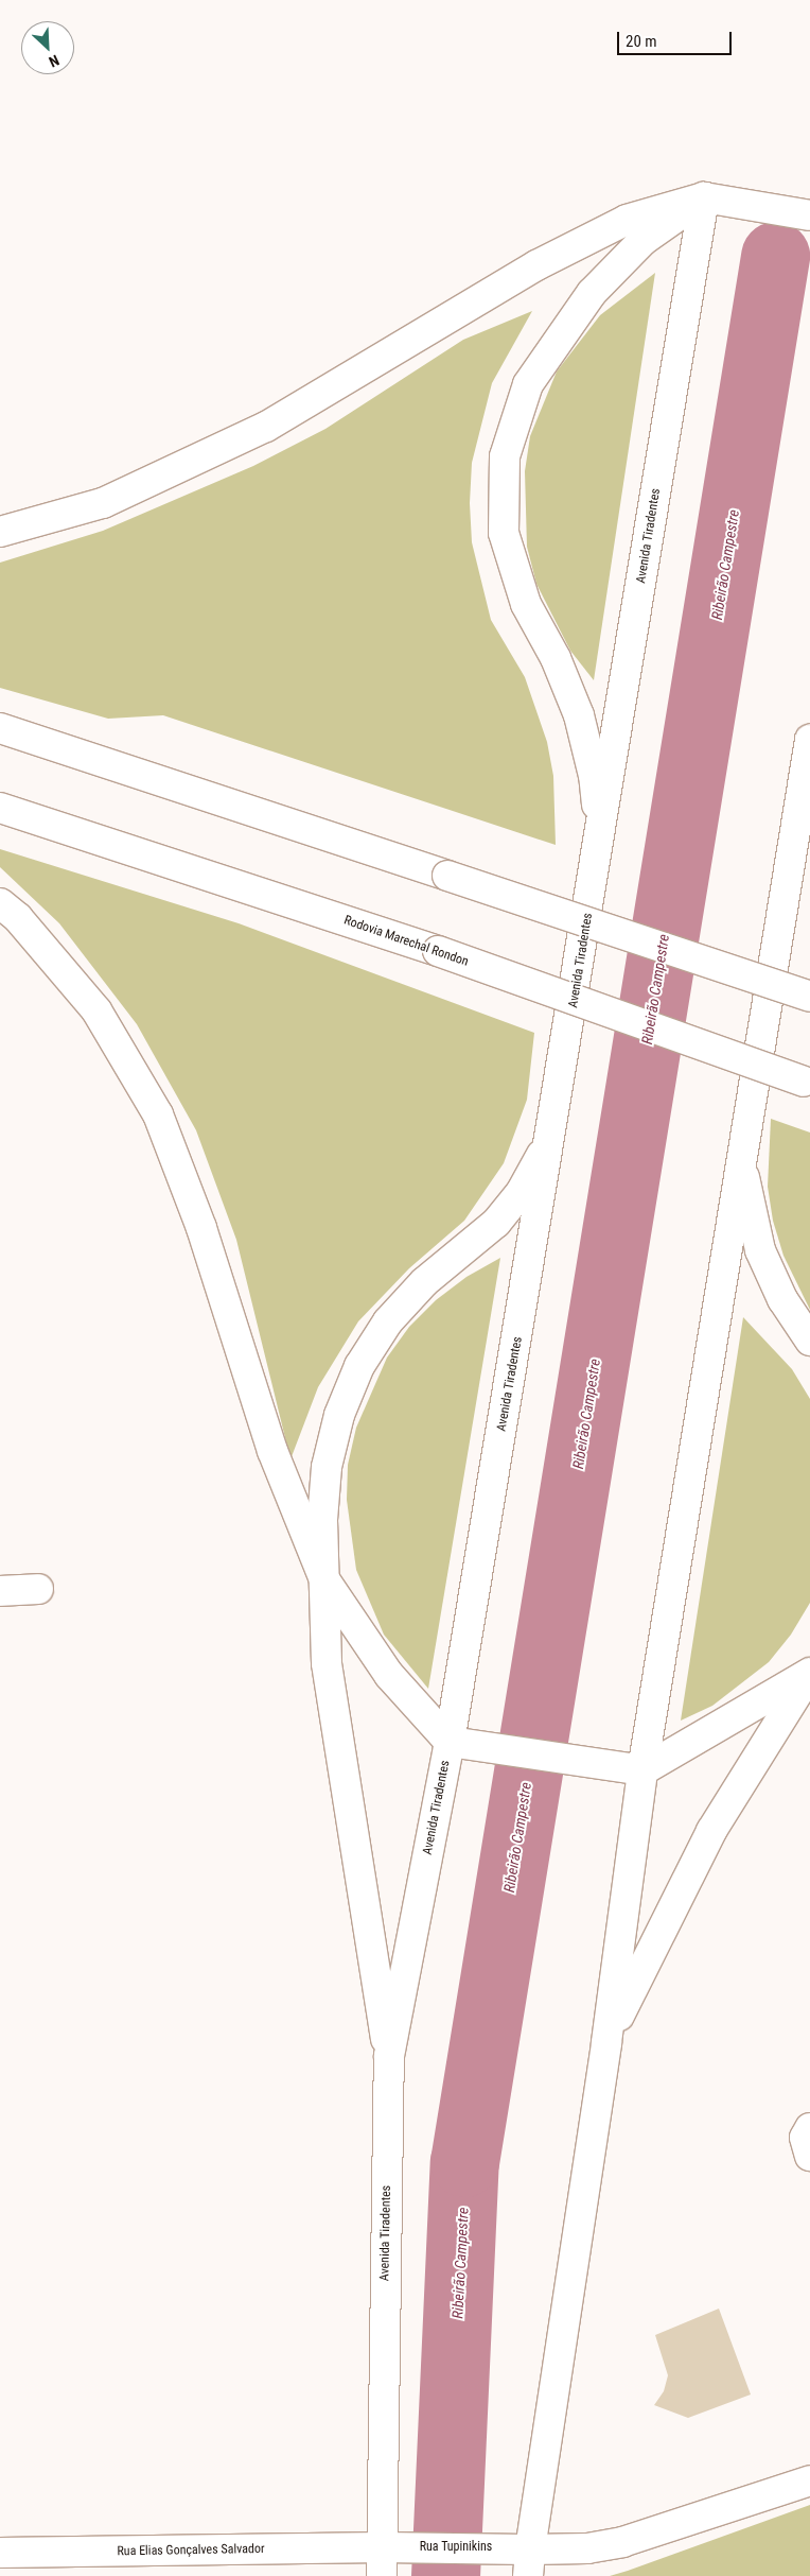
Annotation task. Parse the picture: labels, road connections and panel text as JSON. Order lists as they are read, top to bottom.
{
  "streets": {
    "main road": [
      "Avenida Tiradentes",
      "Rodovia Marechal Rondon",
      "Rua Tupinikins",
      "Rua Elias Gonçalves Salvador"
    ]
  },
  "crossings": [
    ["Avenida Tiradentes", "Rua Tupinikins"],
    ["Avenida Tiradentes", "Rua Elias Gonçalves Salvador"],
    ["Rua Tupinikins", "Rua Elias Gonçalves Salvador"]
  ],
  "water": ["Ribeirão Campestre"],
  "scale_bar": "20 m",
  "north": "bottom right"
}
